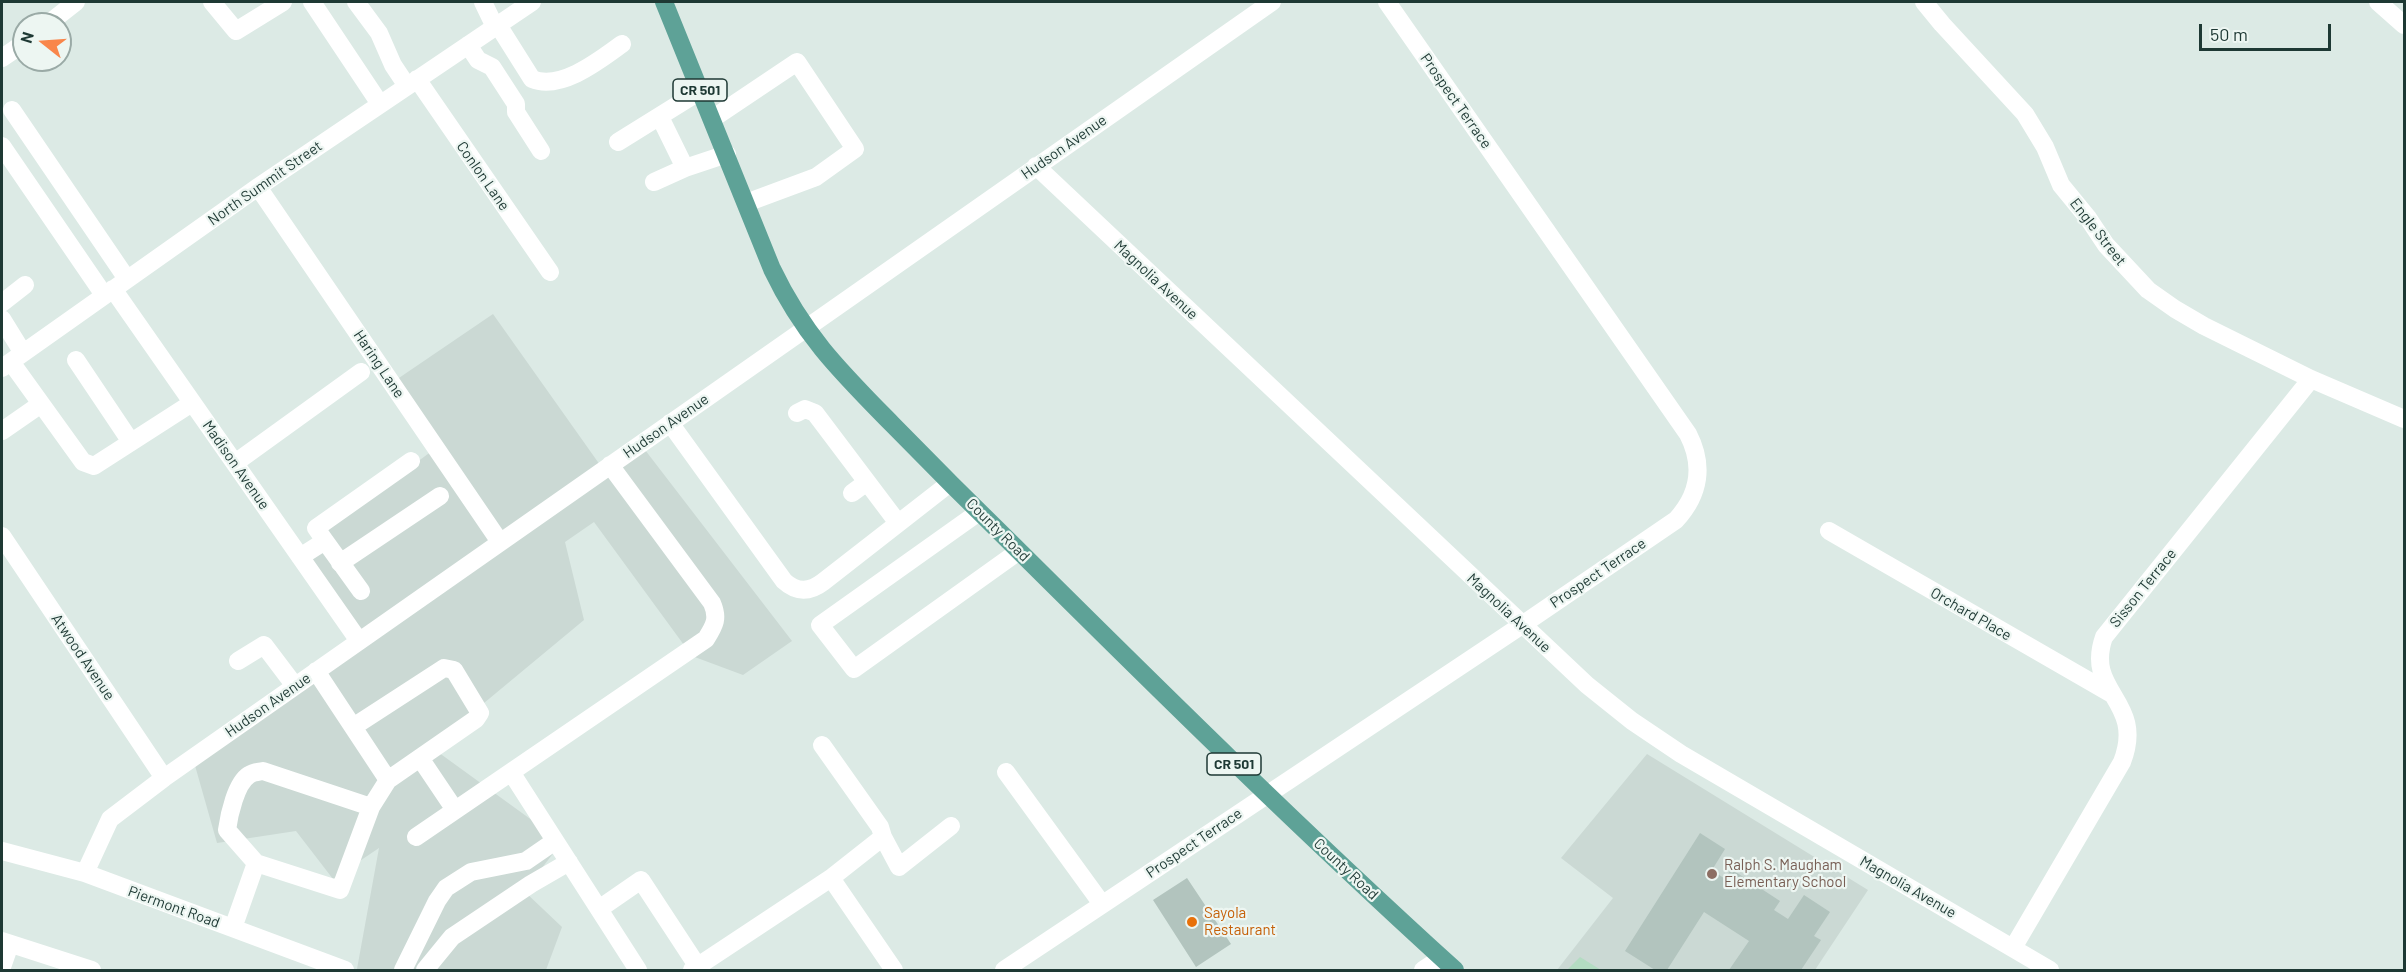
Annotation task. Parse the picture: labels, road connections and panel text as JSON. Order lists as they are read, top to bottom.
{
  "streets": {
    "main road": ["CR 501", "County Road"],
    "street": [
      "Prospect Terrace",
      "Hudson Avenue",
      "Conlon Lane",
      "North Summit Street",
      "Engle Street",
      "Magnolia Avenue",
      "Haring Lane",
      "Madison Avenue",
      "Sisson Terrace",
      "Orchard Place",
      "Atwood Avenue",
      "Piermont Road"
    ]
  },
  "crossings": [
    ["Prospect Terrace", "Magnolia Avenue"],
    ["Prospect Terrace", "County Road"],
    ["Hudson Avenue", "Magnolia Avenue"],
    ["Hudson Avenue", "Haring Lane"],
    ["Hudson Avenue", "Madison Avenue"],
    ["Hudson Avenue", "County Road"],
    ["Hudson Avenue", "Atwood Avenue"],
    ["Hudson Avenue", "Piermont Road"],
    ["Conlon Lane", "North Summit Street"],
    ["North Summit Street", "Haring Lane"],
    ["North Summit Street", "Madison Avenue"],
    ["Engle Street", "Sisson Terrace"],
    ["Magnolia Avenue", "Sisson Terrace"],
    ["Sisson Terrace", "Orchard Place"]
  ],
  "places": ["Ralph S. Maugham Elementary School", "Sayola Restaurant"],
  "scale_bar": "50 m",
  "north": "left"
}
